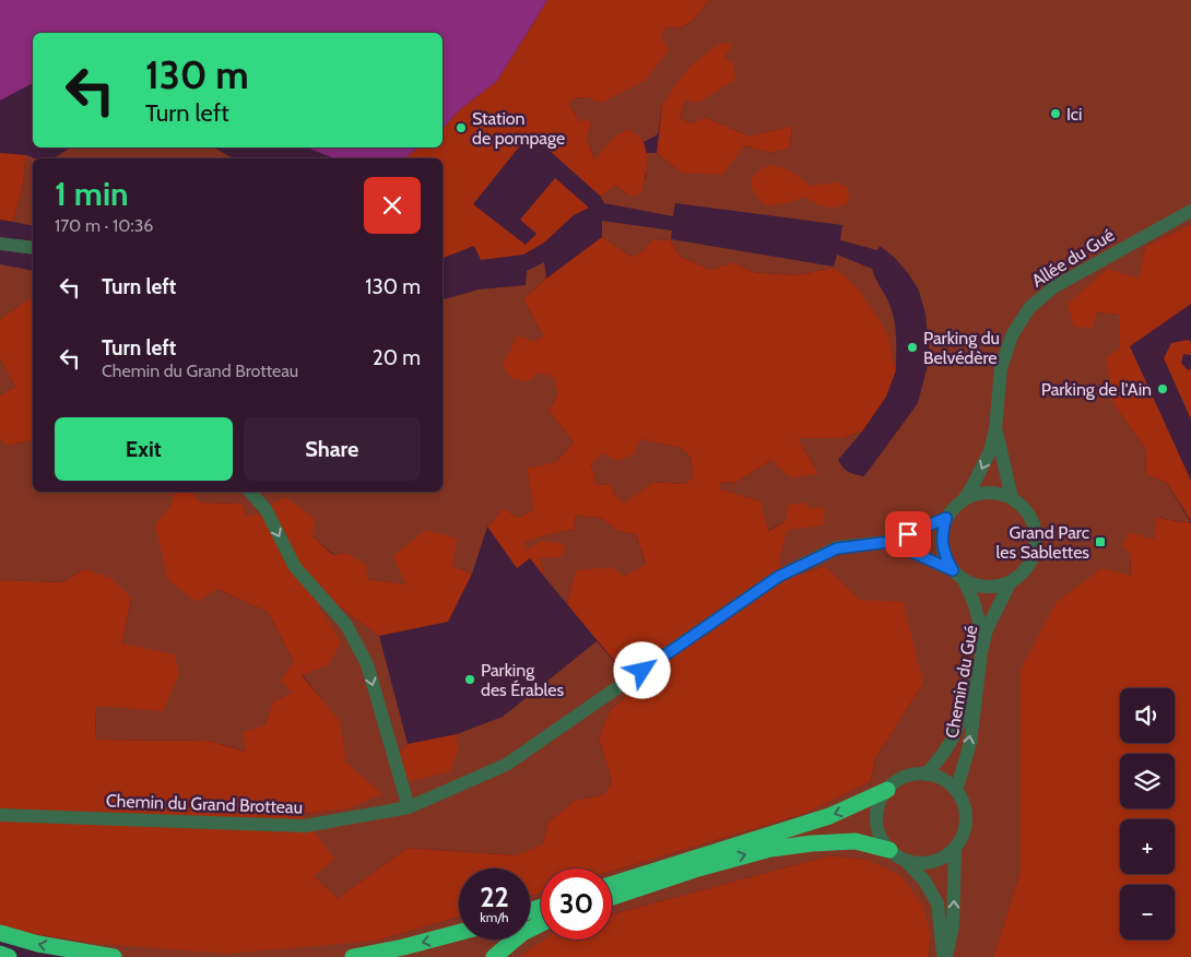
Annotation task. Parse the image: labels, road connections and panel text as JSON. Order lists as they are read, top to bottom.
{
  "streets": {
    "street": ["Allée du Gué", "Chemin du Gué", "Chemin du Grand Brotteau"]
  },
  "crossings": [
    ["Allée du Gué", "Chemin du Gué"],
    ["Allée du Gué", "Chemin du Grand Brotteau"],
    ["Chemin du Gué", "Chemin du Grand Brotteau"]
  ],
  "places": {
    "other": [
      "Ici",
      "Station de pompage",
      "Parking du Belvédère",
      "Parking de l'Ain",
      "Parking des Érables"
    ],
    "transit": ["Grand Parc les Sablettes"]
  },
  "page": {
    "turn": ["130 m", "Turn left"],
    "heading": ["1 min", "170 m · 10:36"],
    "list": [
      {
        "name": "Turn left",
        "value": "130 m"
      },
      {
        "name": "Turn left",
        "note": "Chemin du Grand Brotteau",
        "value": "20 m"
      }
    ],
    "buttons": ["Exit", "Share"],
    "map_buttons": ["+", "−"],
    "speed": "22 km/h",
    "limit": "30"
  }
}
